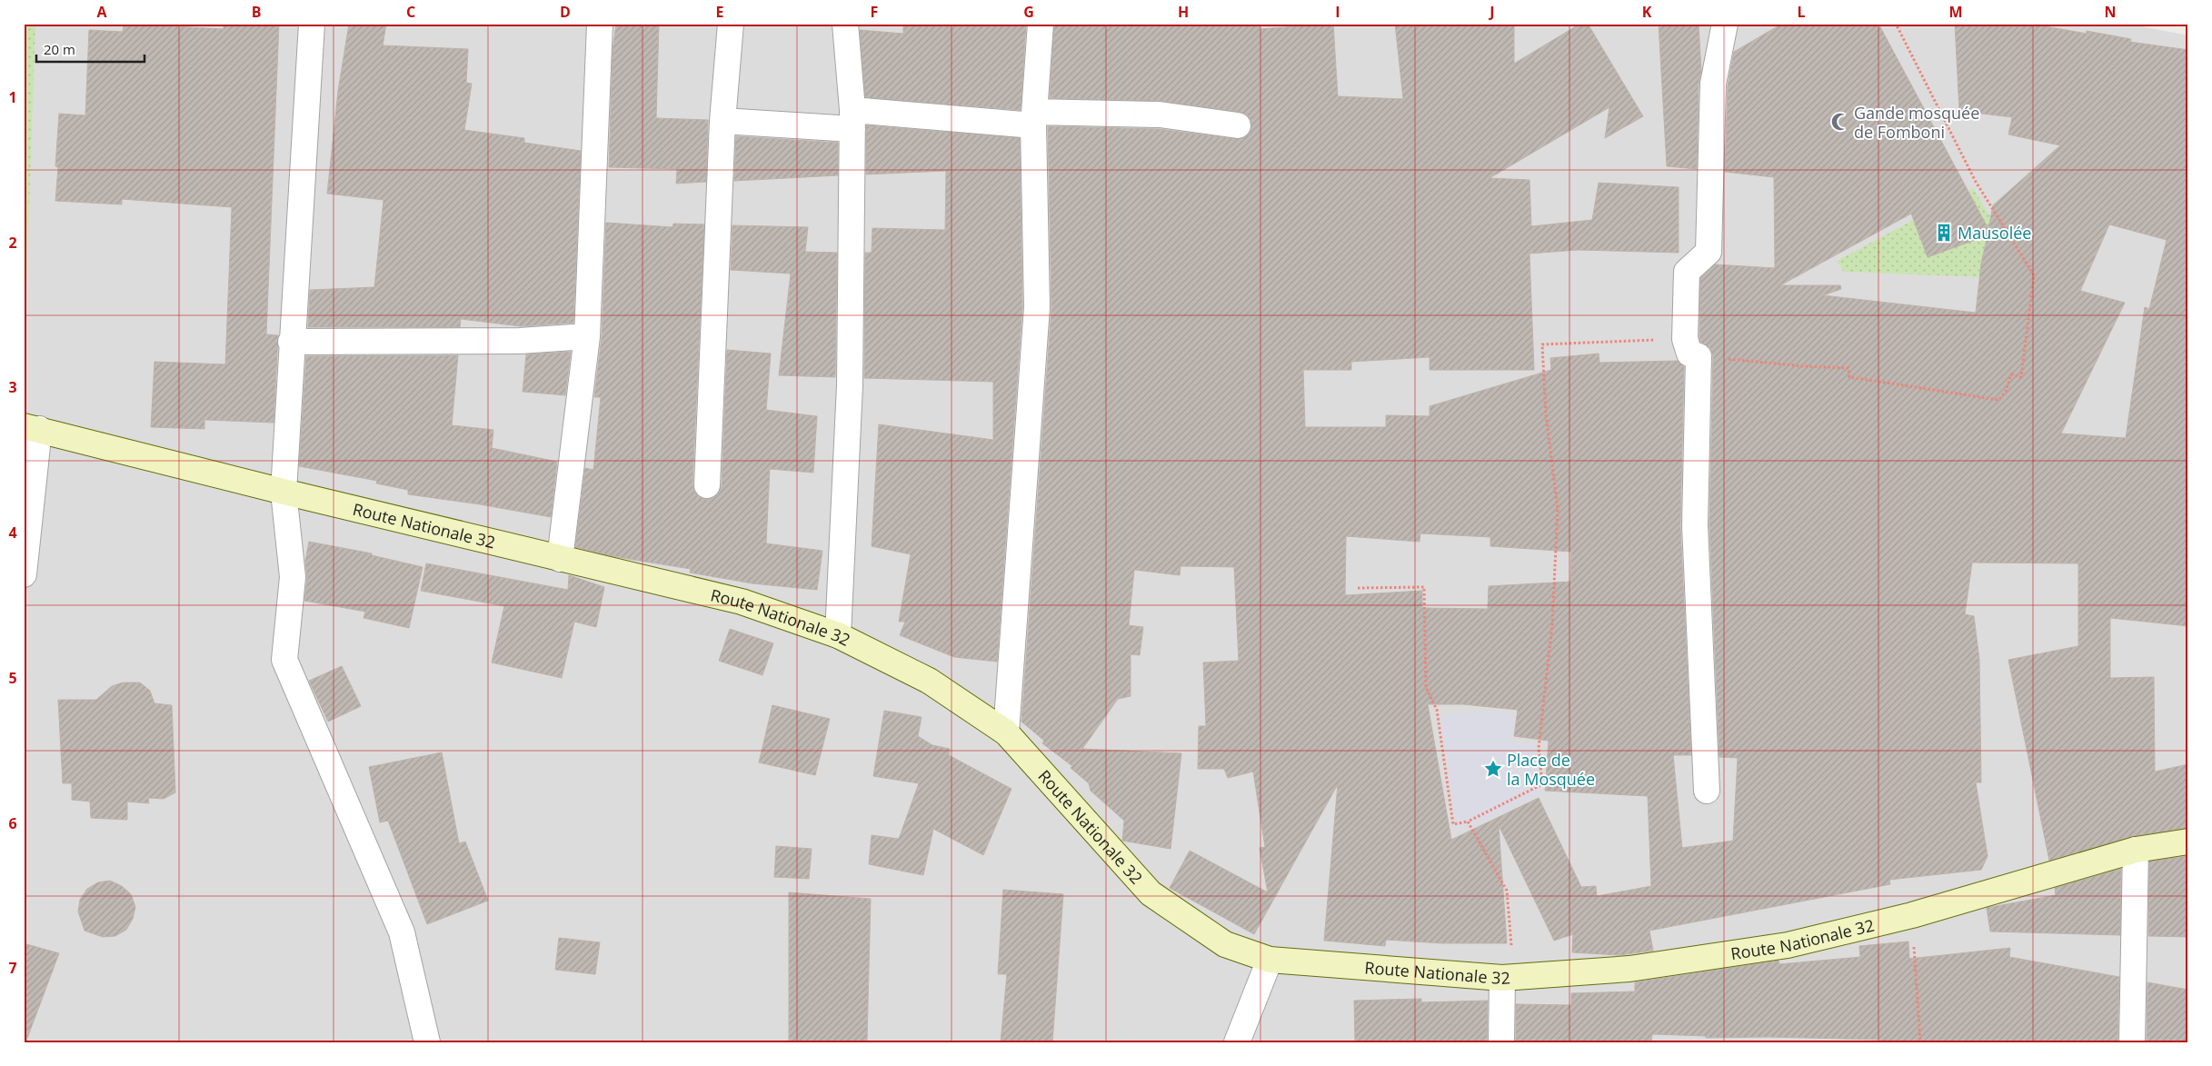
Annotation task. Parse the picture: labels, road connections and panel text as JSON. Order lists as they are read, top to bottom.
{
  "streets": {
    "street": ["Route Nationale 32"]
  },
  "places": {
    "mosque": ["Gande mosquée de Fomboni"],
    "building": ["Mausolée"],
    "place": ["Place de la Mosquée"]
  },
  "scale_bar": "20 m",
  "grid": {
    "columns": [
      "A",
      "B",
      "C",
      "D",
      "E",
      "F",
      "G",
      "H",
      "I",
      "J",
      "K",
      "L",
      "M",
      "N"
    ],
    "rows": [
      "1",
      "2",
      "3",
      "4",
      "5",
      "6",
      "7"
    ]
  }
}
